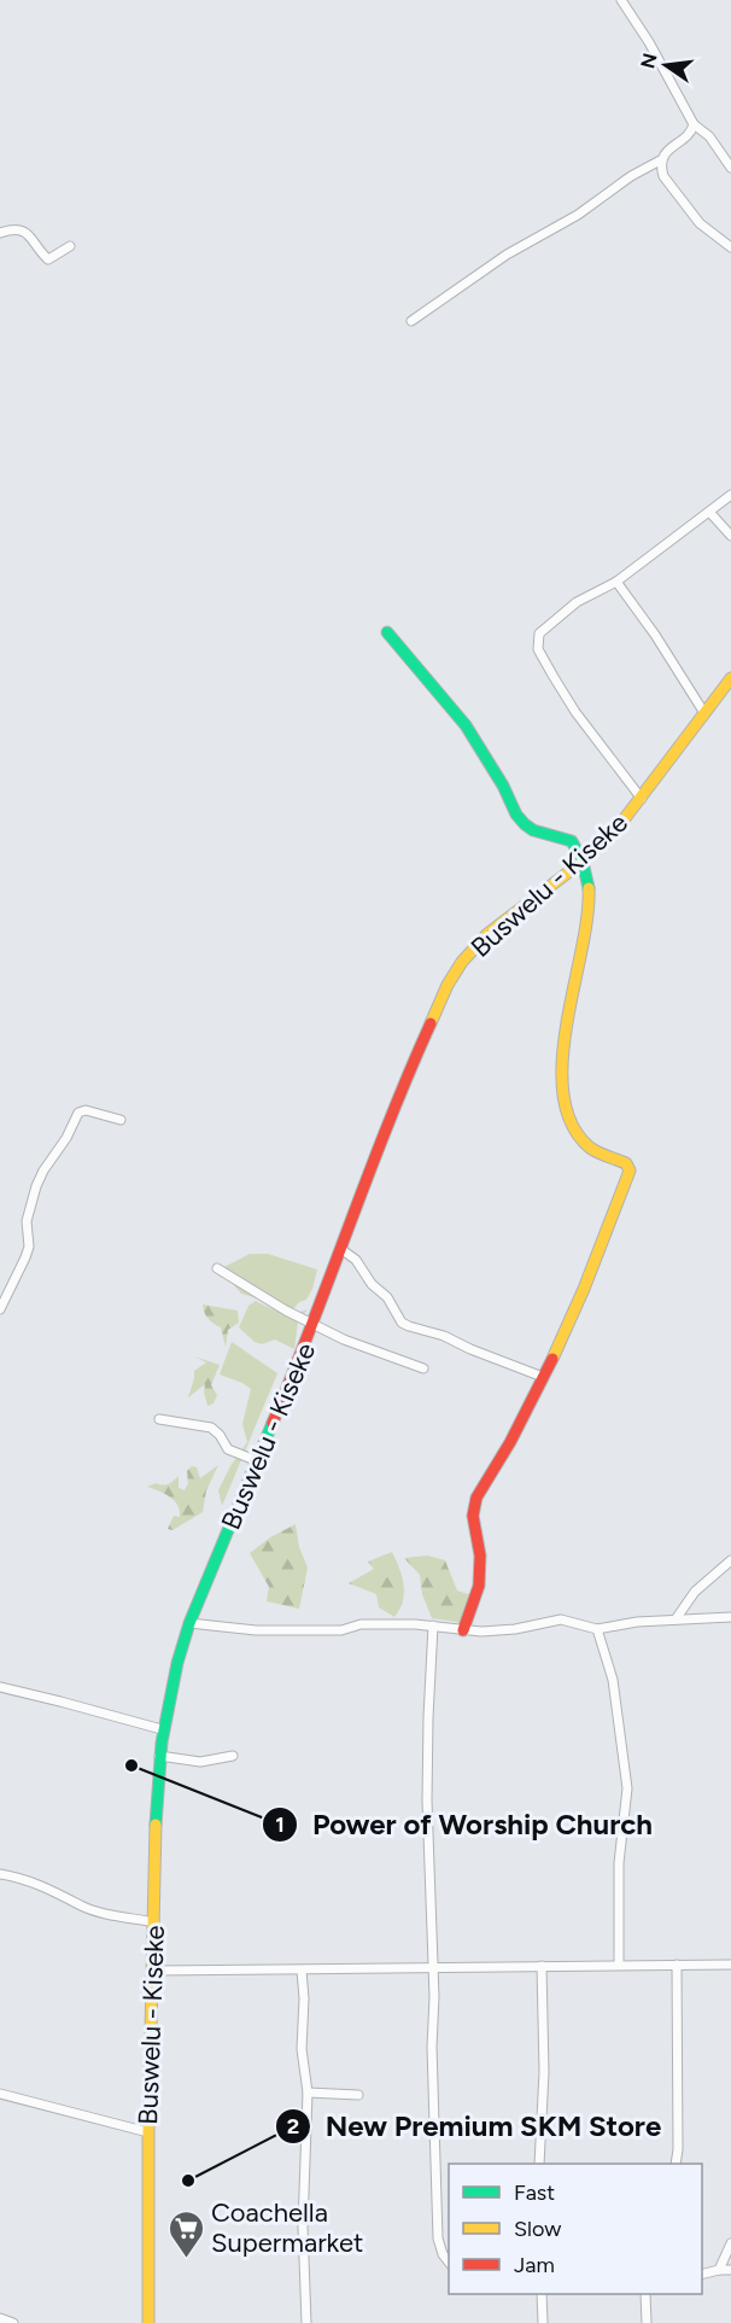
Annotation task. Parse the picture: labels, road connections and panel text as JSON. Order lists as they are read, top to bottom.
{
  "streets": {
    "main road": ["Buswelu - Kiseke"]
  },
  "places": {
    "other": ["Power of Worship Church", "New Premium SKM Store"],
    "supermarket": ["Coachella Supermarket"]
  },
  "legend": ["Fast", "Slow", "Jam"],
  "north": "left"
}
